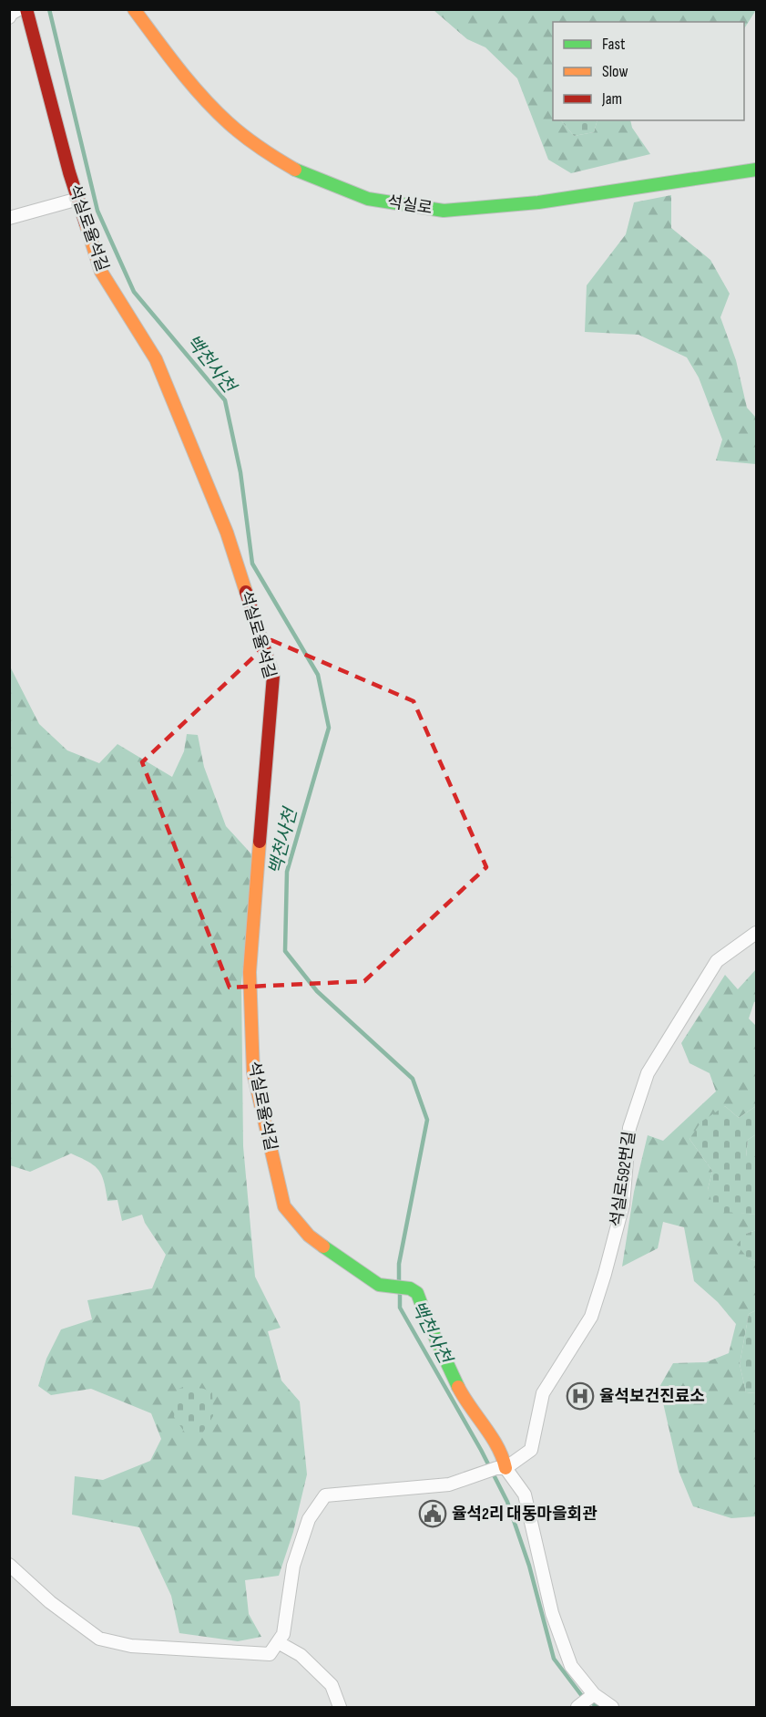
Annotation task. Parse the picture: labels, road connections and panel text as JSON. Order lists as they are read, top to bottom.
{
  "streets": {
    "street": ["석실로", "석실로율석길", "석실로592번길"]
  },
  "crossings": [
    ["석실로율석길", "석실로592번길"]
  ],
  "water": ["백천사천"],
  "places": {
    "hospital": ["율석보건진료소"],
    "public building": ["율석2리 대동마을회관"]
  },
  "legend": ["Fast", "Slow", "Jam"]
}
